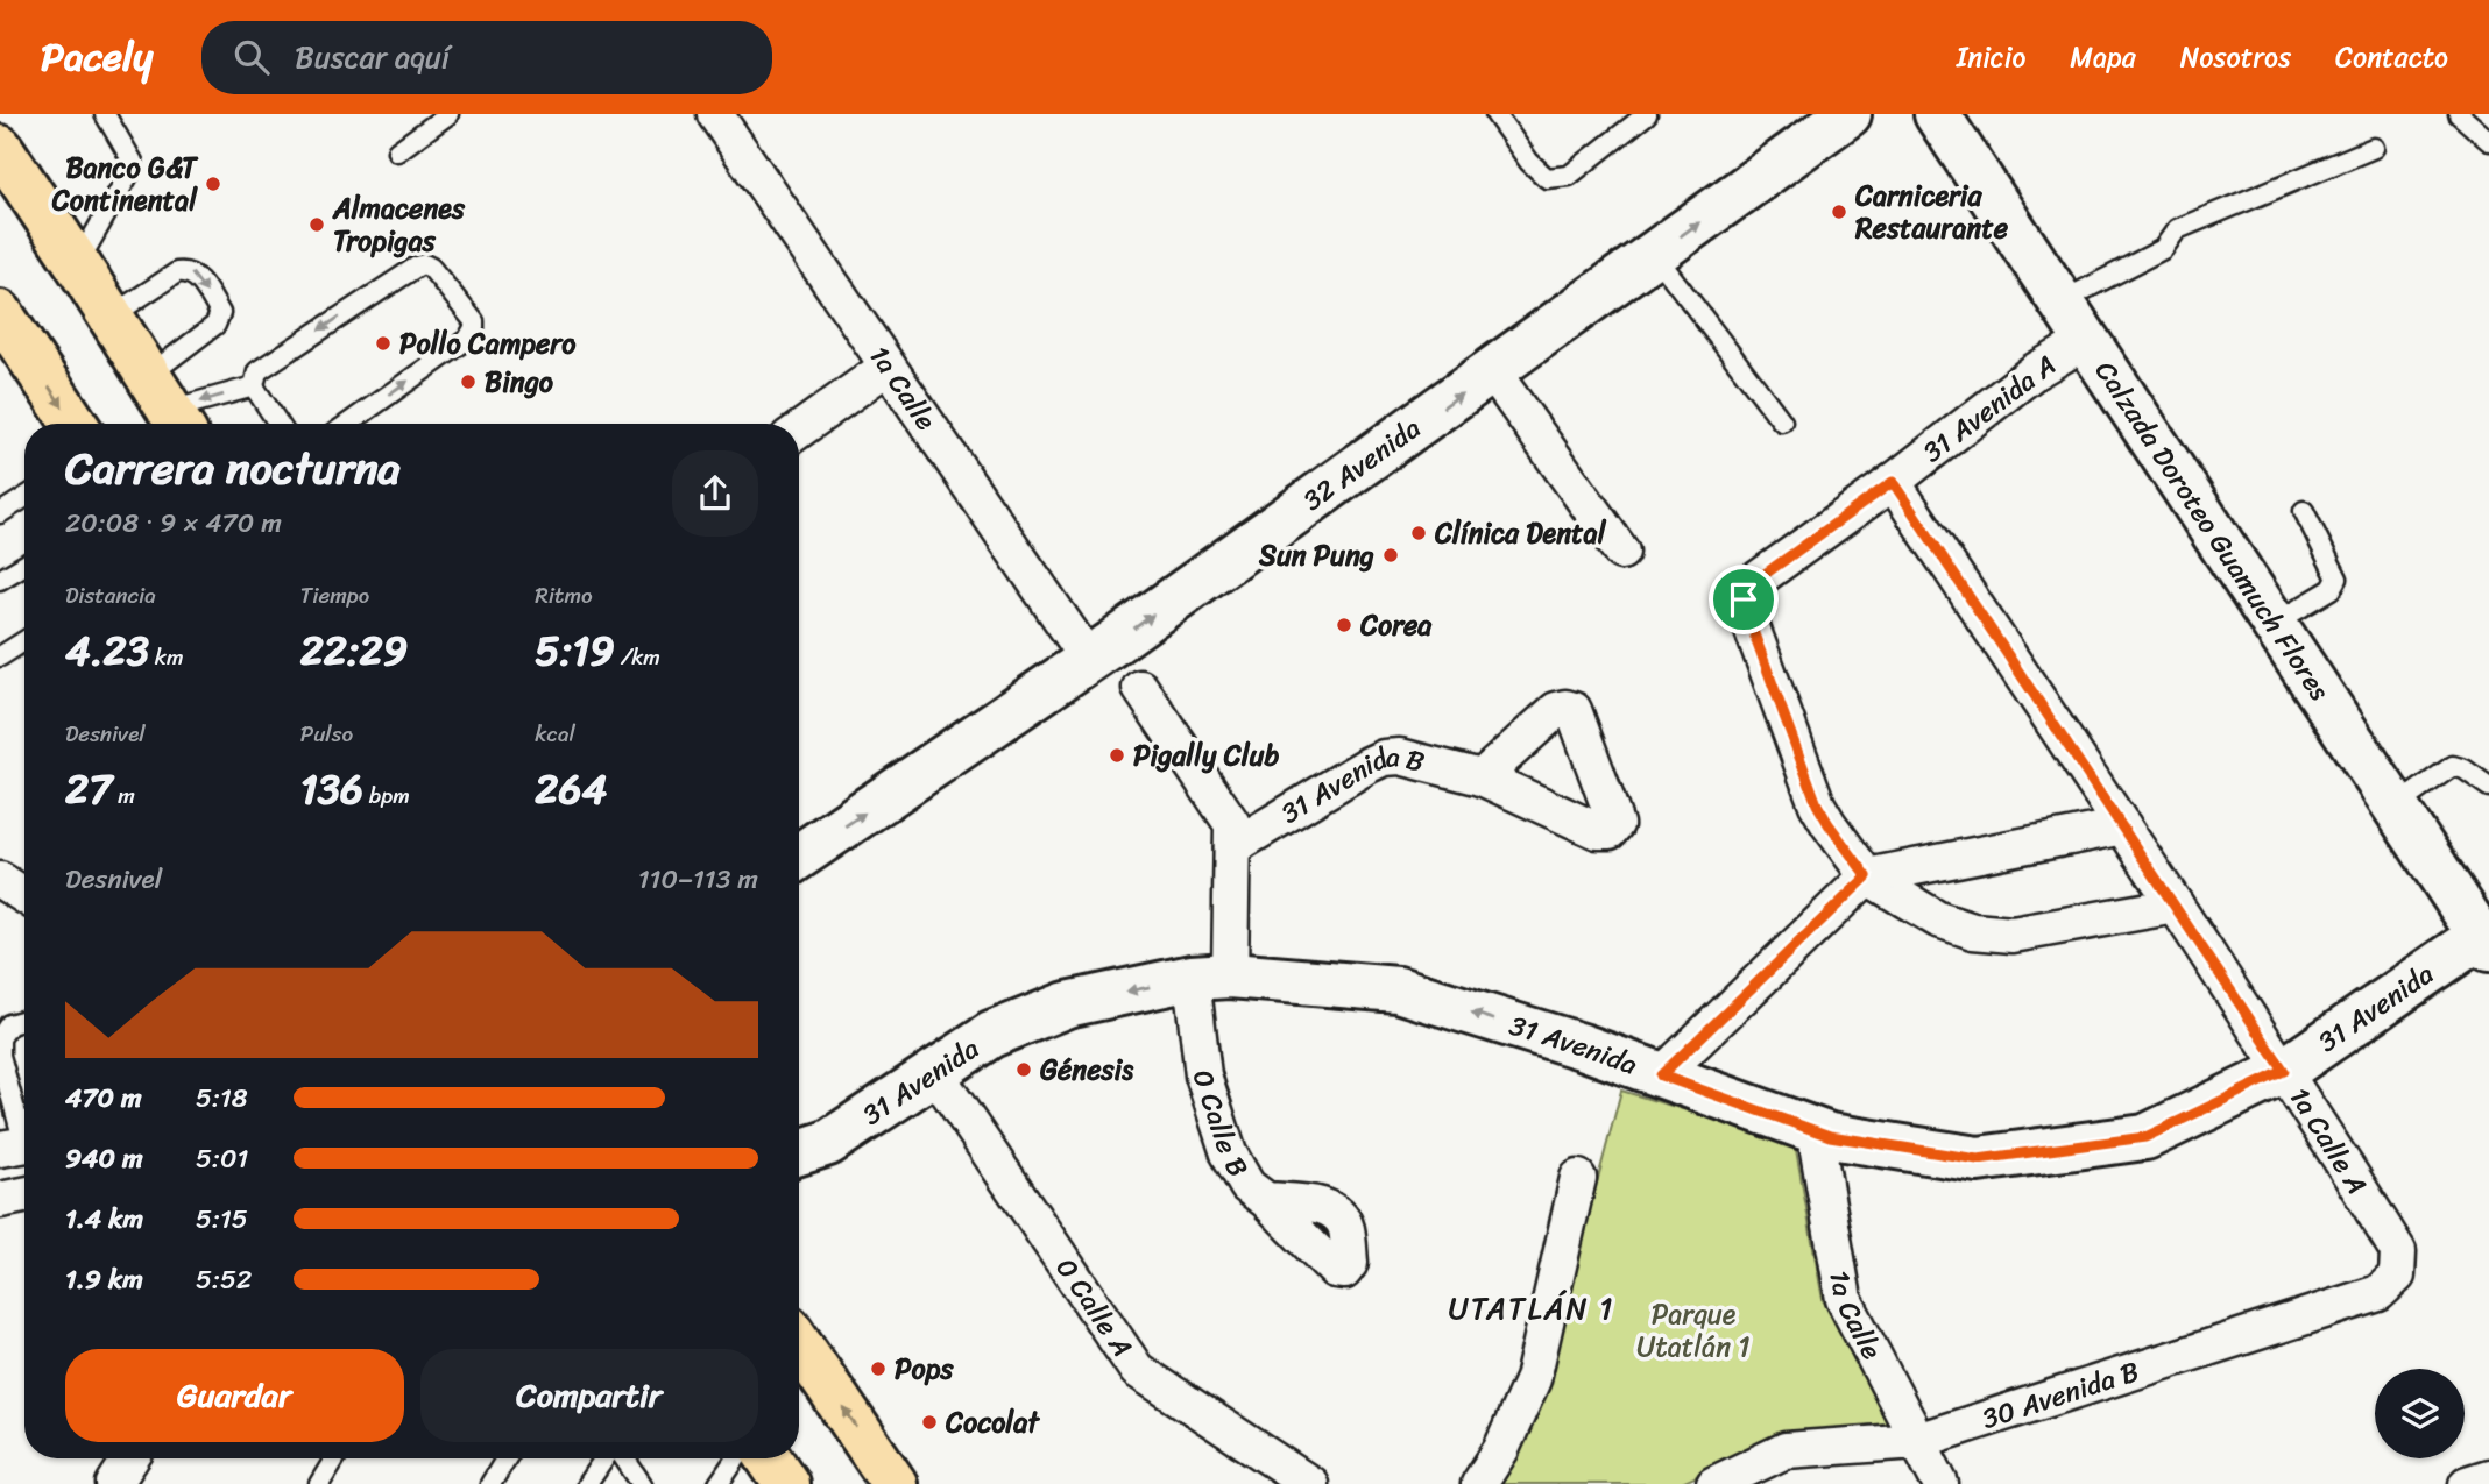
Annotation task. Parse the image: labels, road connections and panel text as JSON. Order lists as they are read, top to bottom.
{
  "streets": {
    "street": [
      "1a Calle",
      "31 Avenida A",
      "32 Avenida",
      "Calzada Doroteo Guamuch Flores",
      "31 Avenida B",
      "31 Avenida",
      "0 Calle B",
      "1a Calle A",
      "0 Calle A",
      "30 Avenida B"
    ]
  },
  "crossings": [
    ["1a Calle", "32 Avenida"],
    ["1a Calle", "31 Avenida"],
    ["1a Calle", "30 Avenida B"],
    ["31 Avenida A", "Calzada Doroteo Guamuch Flores"],
    ["31 Avenida A", "1a Calle A"],
    ["Calzada Doroteo Guamuch Flores", "31 Avenida"],
    ["31 Avenida", "0 Calle B"],
    ["31 Avenida", "1a Calle A"],
    ["31 Avenida", "0 Calle A"],
    ["1a Calle A", "30 Avenida B"]
  ],
  "one_way": ["32 Avenida", "31 Avenida"],
  "districts": ["UTATLÁN 1"],
  "parks": ["Parque Utatlán 1"],
  "places": [
    "Banco G&T Continental",
    "Carniceria Restaurante",
    "Almacenes Tropigas",
    "Pollo Campero",
    "Bingo",
    "Clínica Dental",
    "Sun Pung",
    "Corea",
    "Pigally Club",
    "Génesis",
    "Pops",
    "Cocolat"
  ],
  "page": {
    "header": "Pacely",
    "search": "Buscar aquí",
    "nav": [
      "Inicio",
      "Mapa",
      "Nosotros",
      "Contacto"
    ],
    "heading": ["Carrera nocturna", "20:08 · 9 × 470 m"],
    "stats": [
      ["Distancia", "4.23 km"],
      ["Tiempo", "22:29"],
      ["Ritmo", "5:19 /km"],
      ["Desnivel", "27 m"],
      ["Pulso", "136 bpm"],
      ["kcal", "264"]
    ],
    "chart": ["Desnivel", "110–113 m"],
    "list": [
      {
        "name": "470 m",
        "note": "5:18"
      },
      {
        "name": "940 m",
        "note": "5:01"
      },
      {
        "name": "1.4 km",
        "note": "5:15"
      },
      {
        "name": "1.9 km",
        "note": "5:52"
      }
    ],
    "buttons": ["Guardar", "Compartir"]
  }
}
